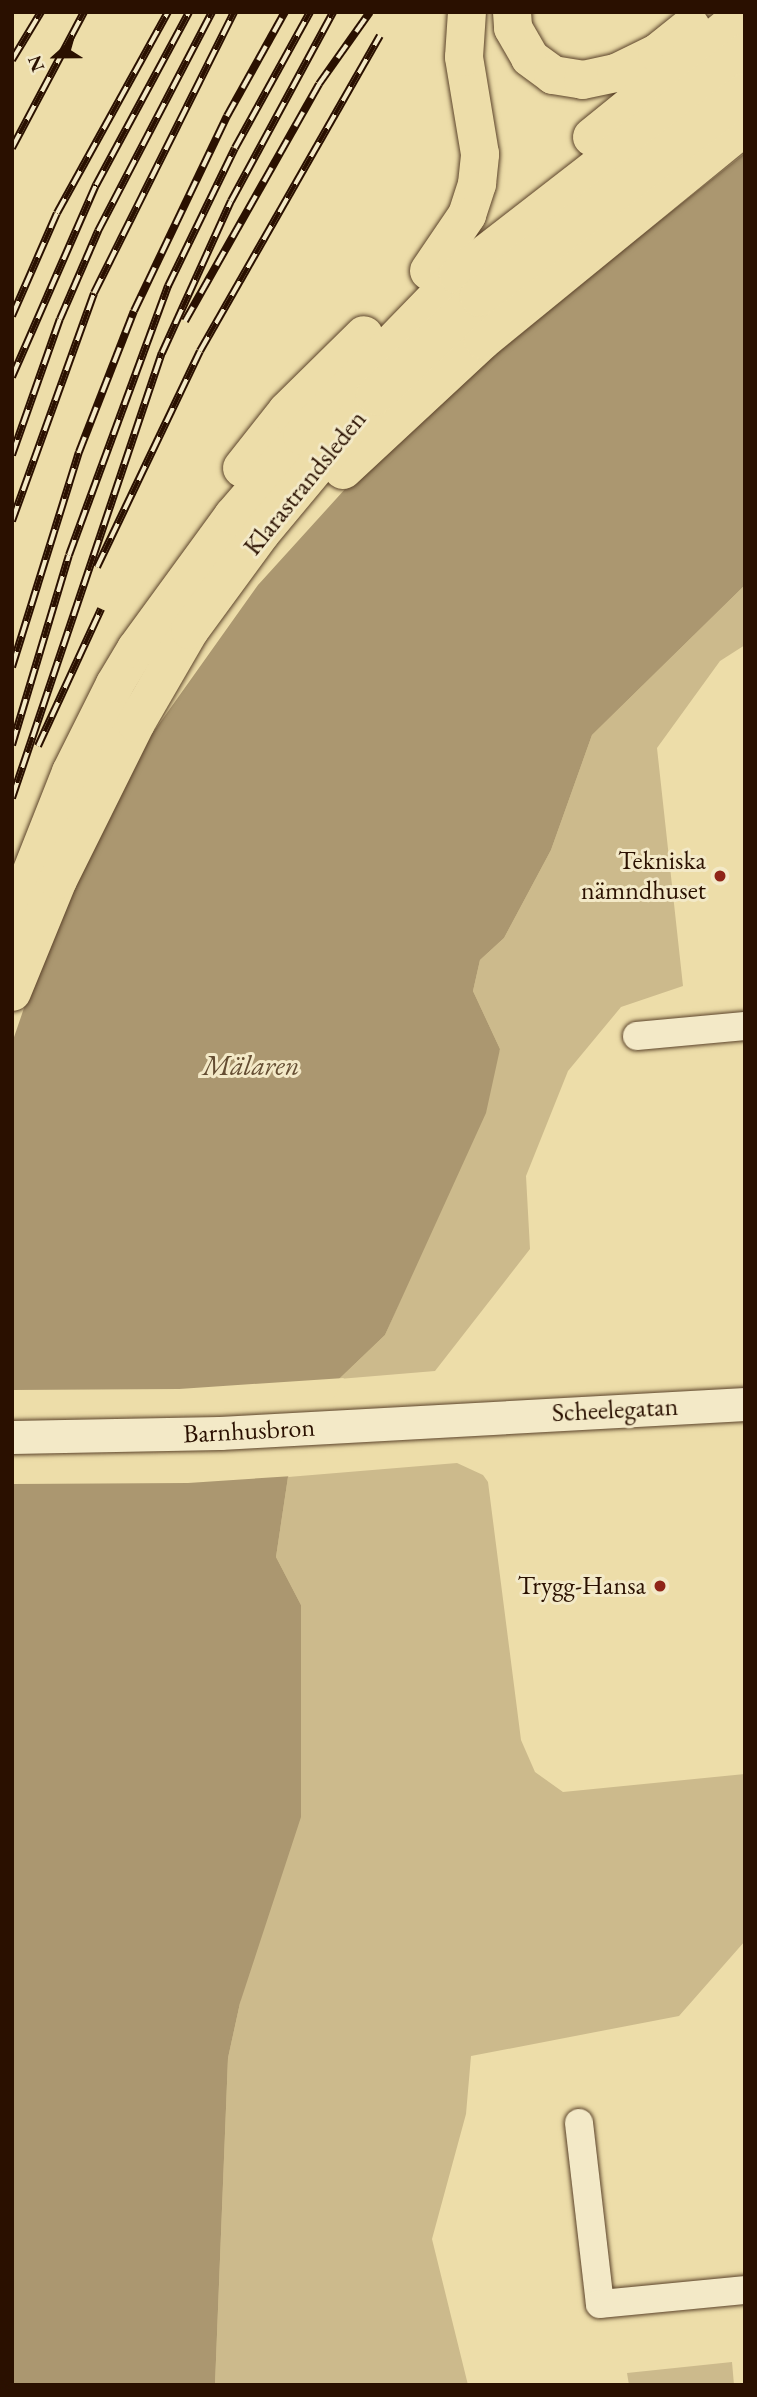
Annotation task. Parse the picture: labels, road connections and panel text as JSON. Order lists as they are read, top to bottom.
{
  "streets": {
    "highway": ["Klarastrandsleden"],
    "street": ["Scheelegatan", "Barnhusbron"]
  },
  "crossings": [
    ["Scheelegatan", "Barnhusbron"]
  ],
  "water": ["Mälaren"],
  "places": ["Tekniska nämndhuset", "Trygg-Hansa"],
  "north": "left"
}
